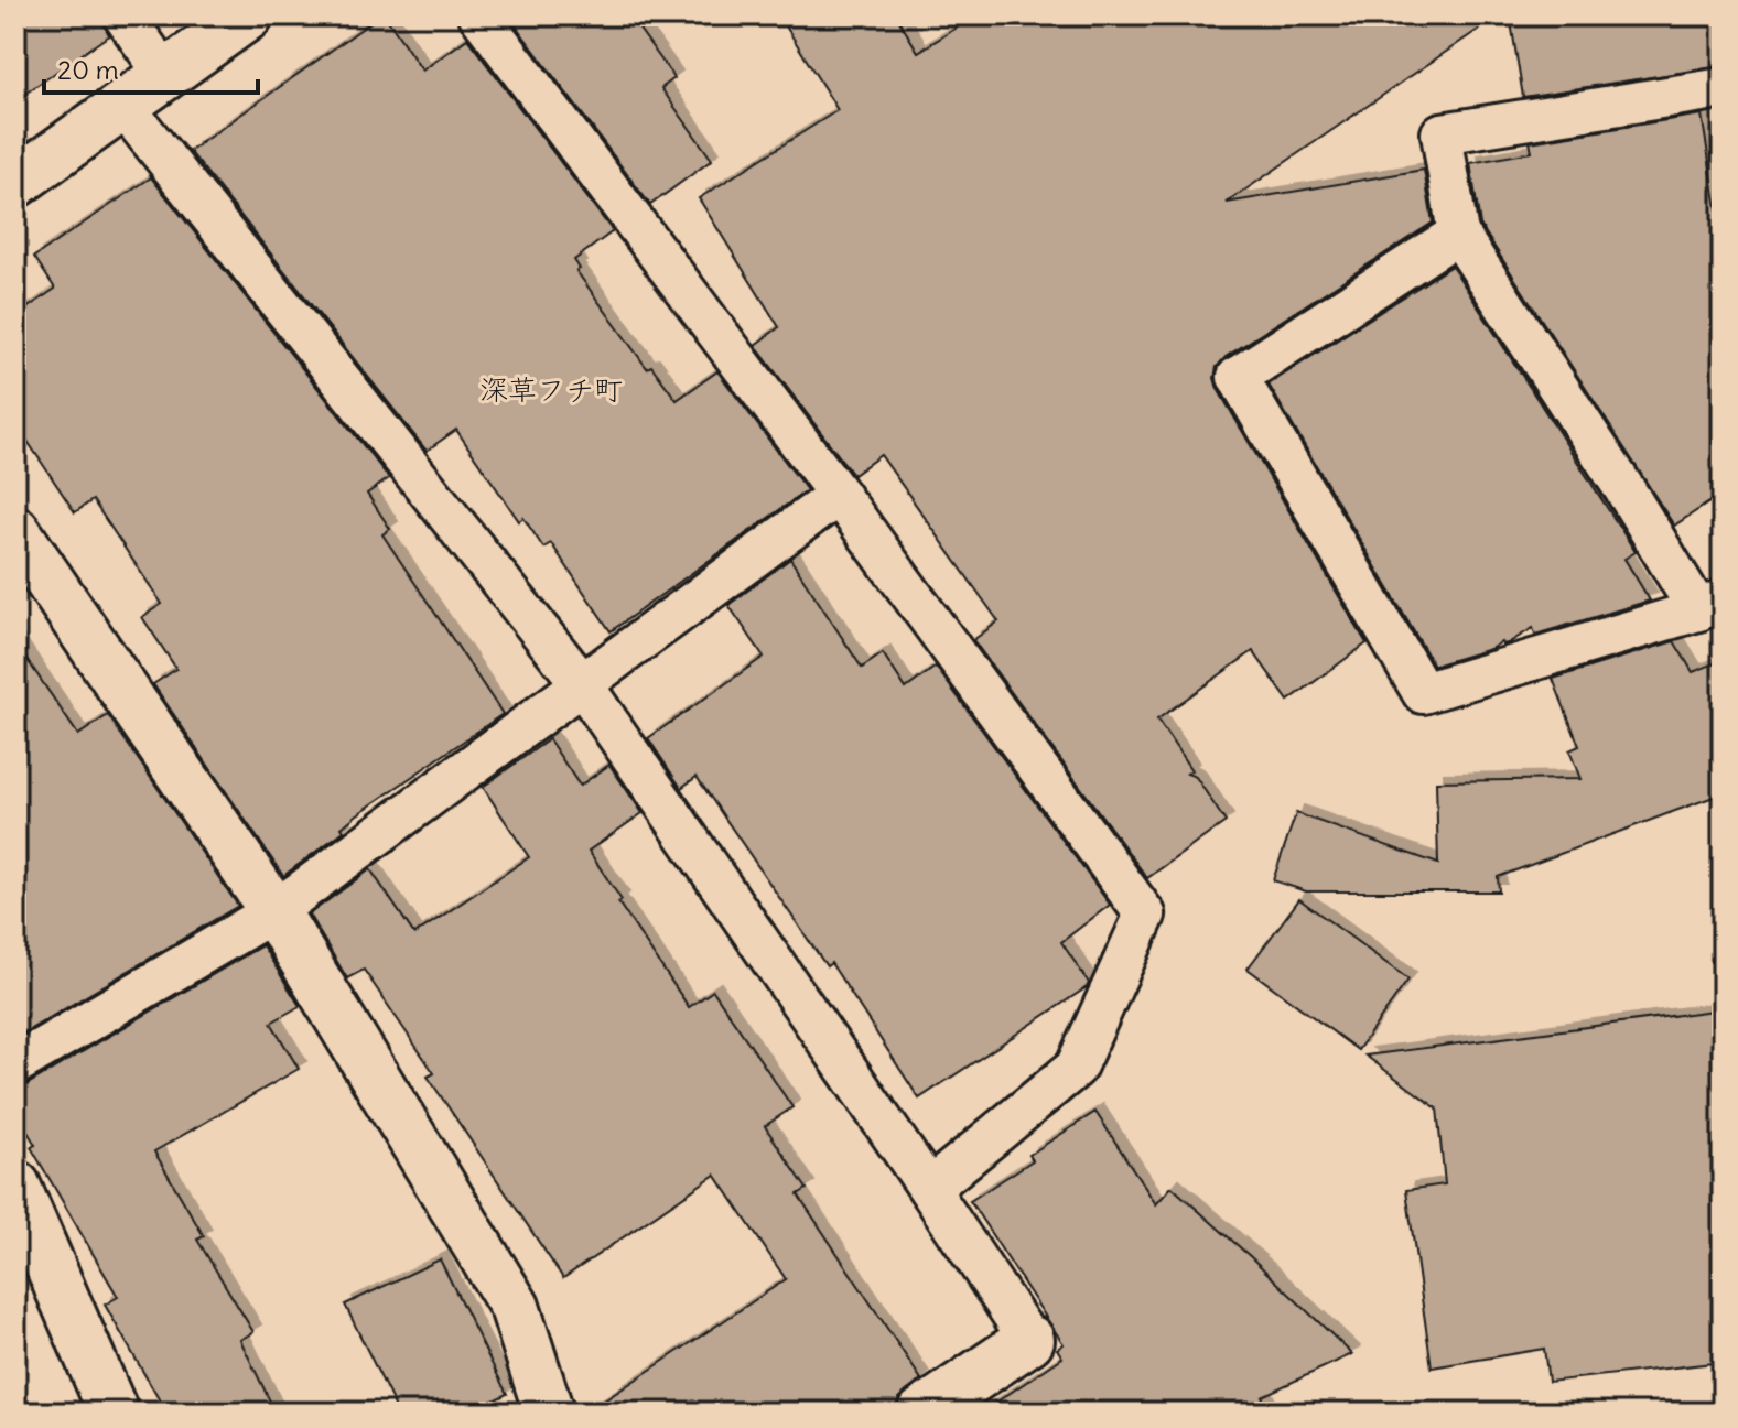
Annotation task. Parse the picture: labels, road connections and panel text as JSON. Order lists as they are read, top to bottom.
{
  "districts": ["深草フチ町"],
  "scale_bar": "20 m"
}
